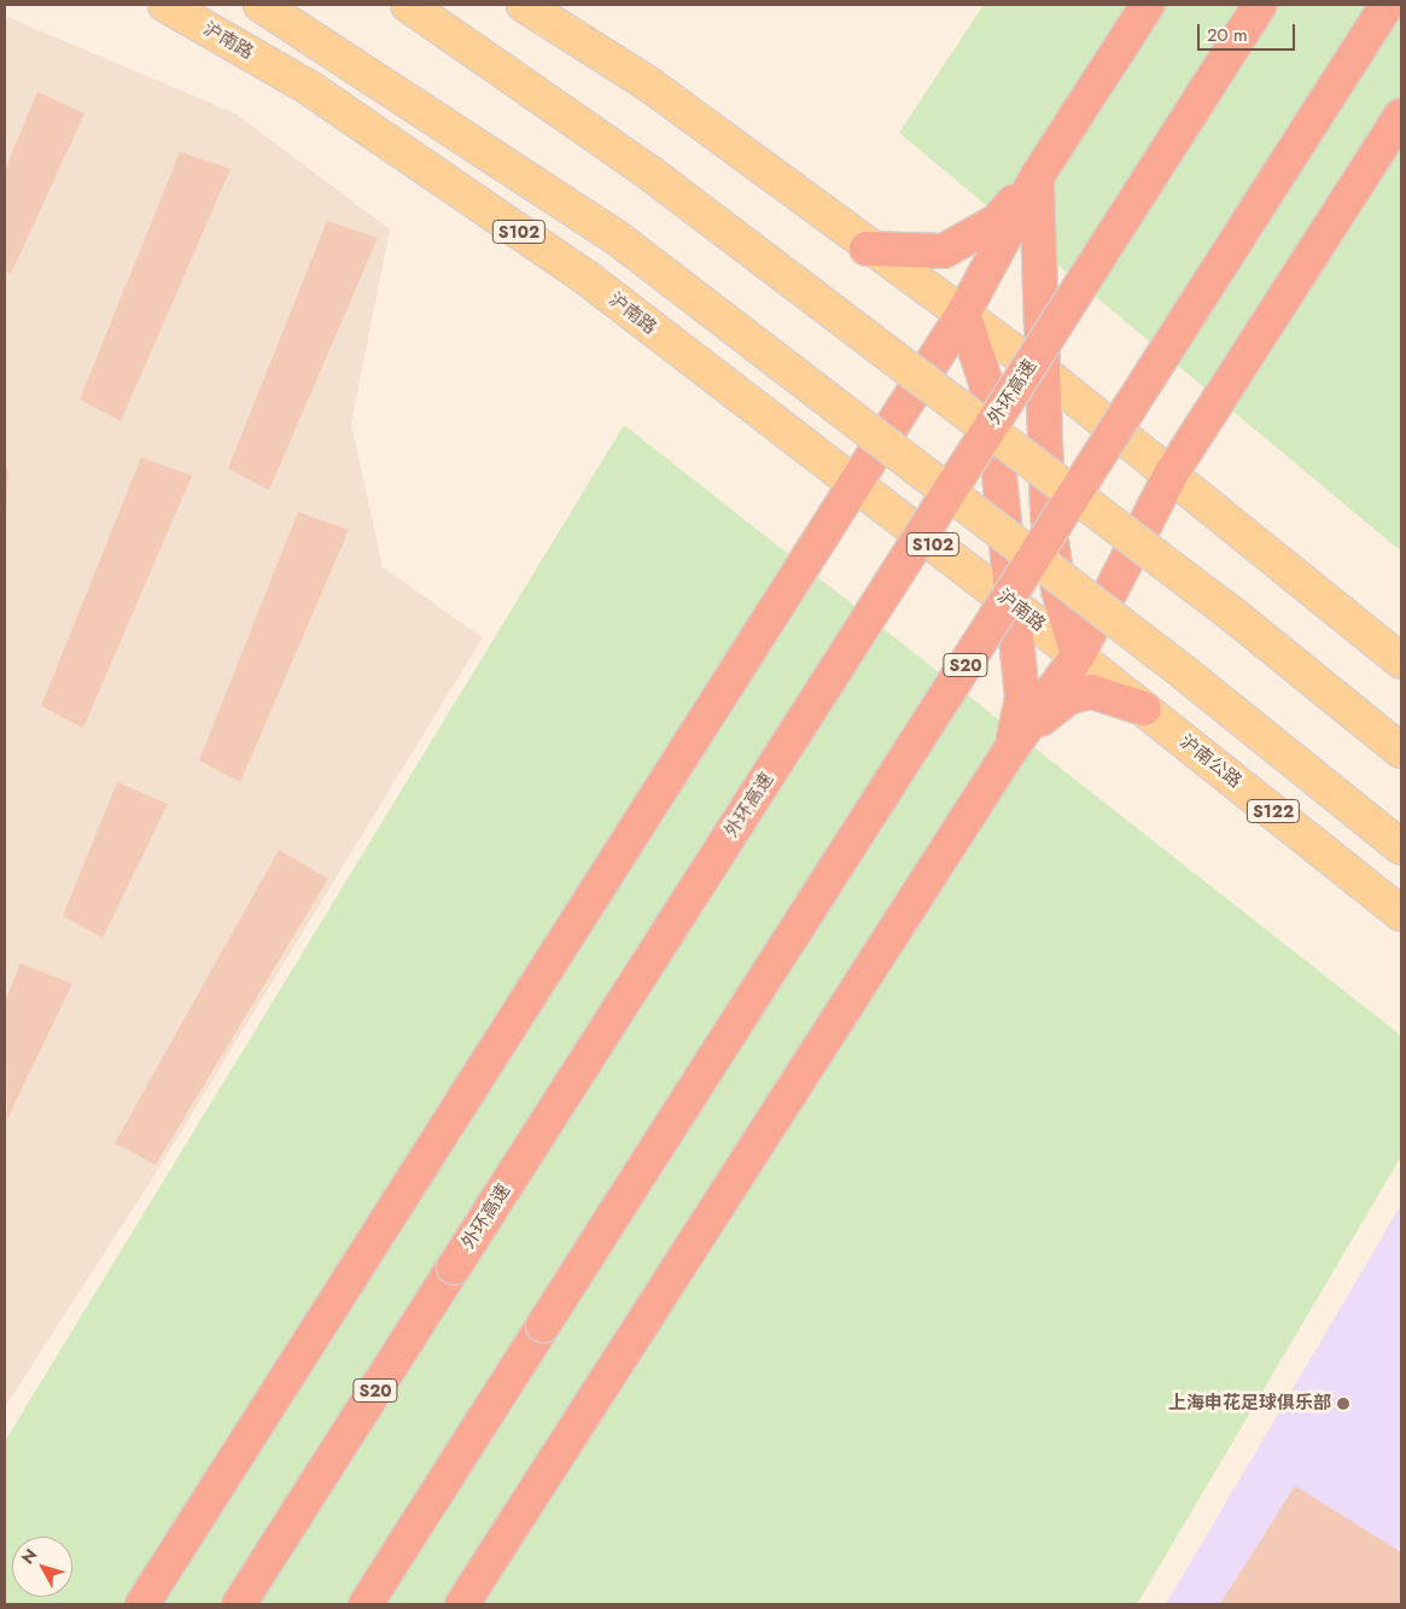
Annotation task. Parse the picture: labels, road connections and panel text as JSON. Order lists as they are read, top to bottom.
{
  "streets": {
    "highway": ["外环高速", "S20"],
    "main road": [
      "沪南路",
      "S102",
      "沪南公路",
      "S122"
    ]
  },
  "crossings": [
    ["沪南路", "沪南公路"]
  ],
  "places": ["上海申花足球俱乐部"],
  "scale_bar": "20 m",
  "north": "top left"
}
